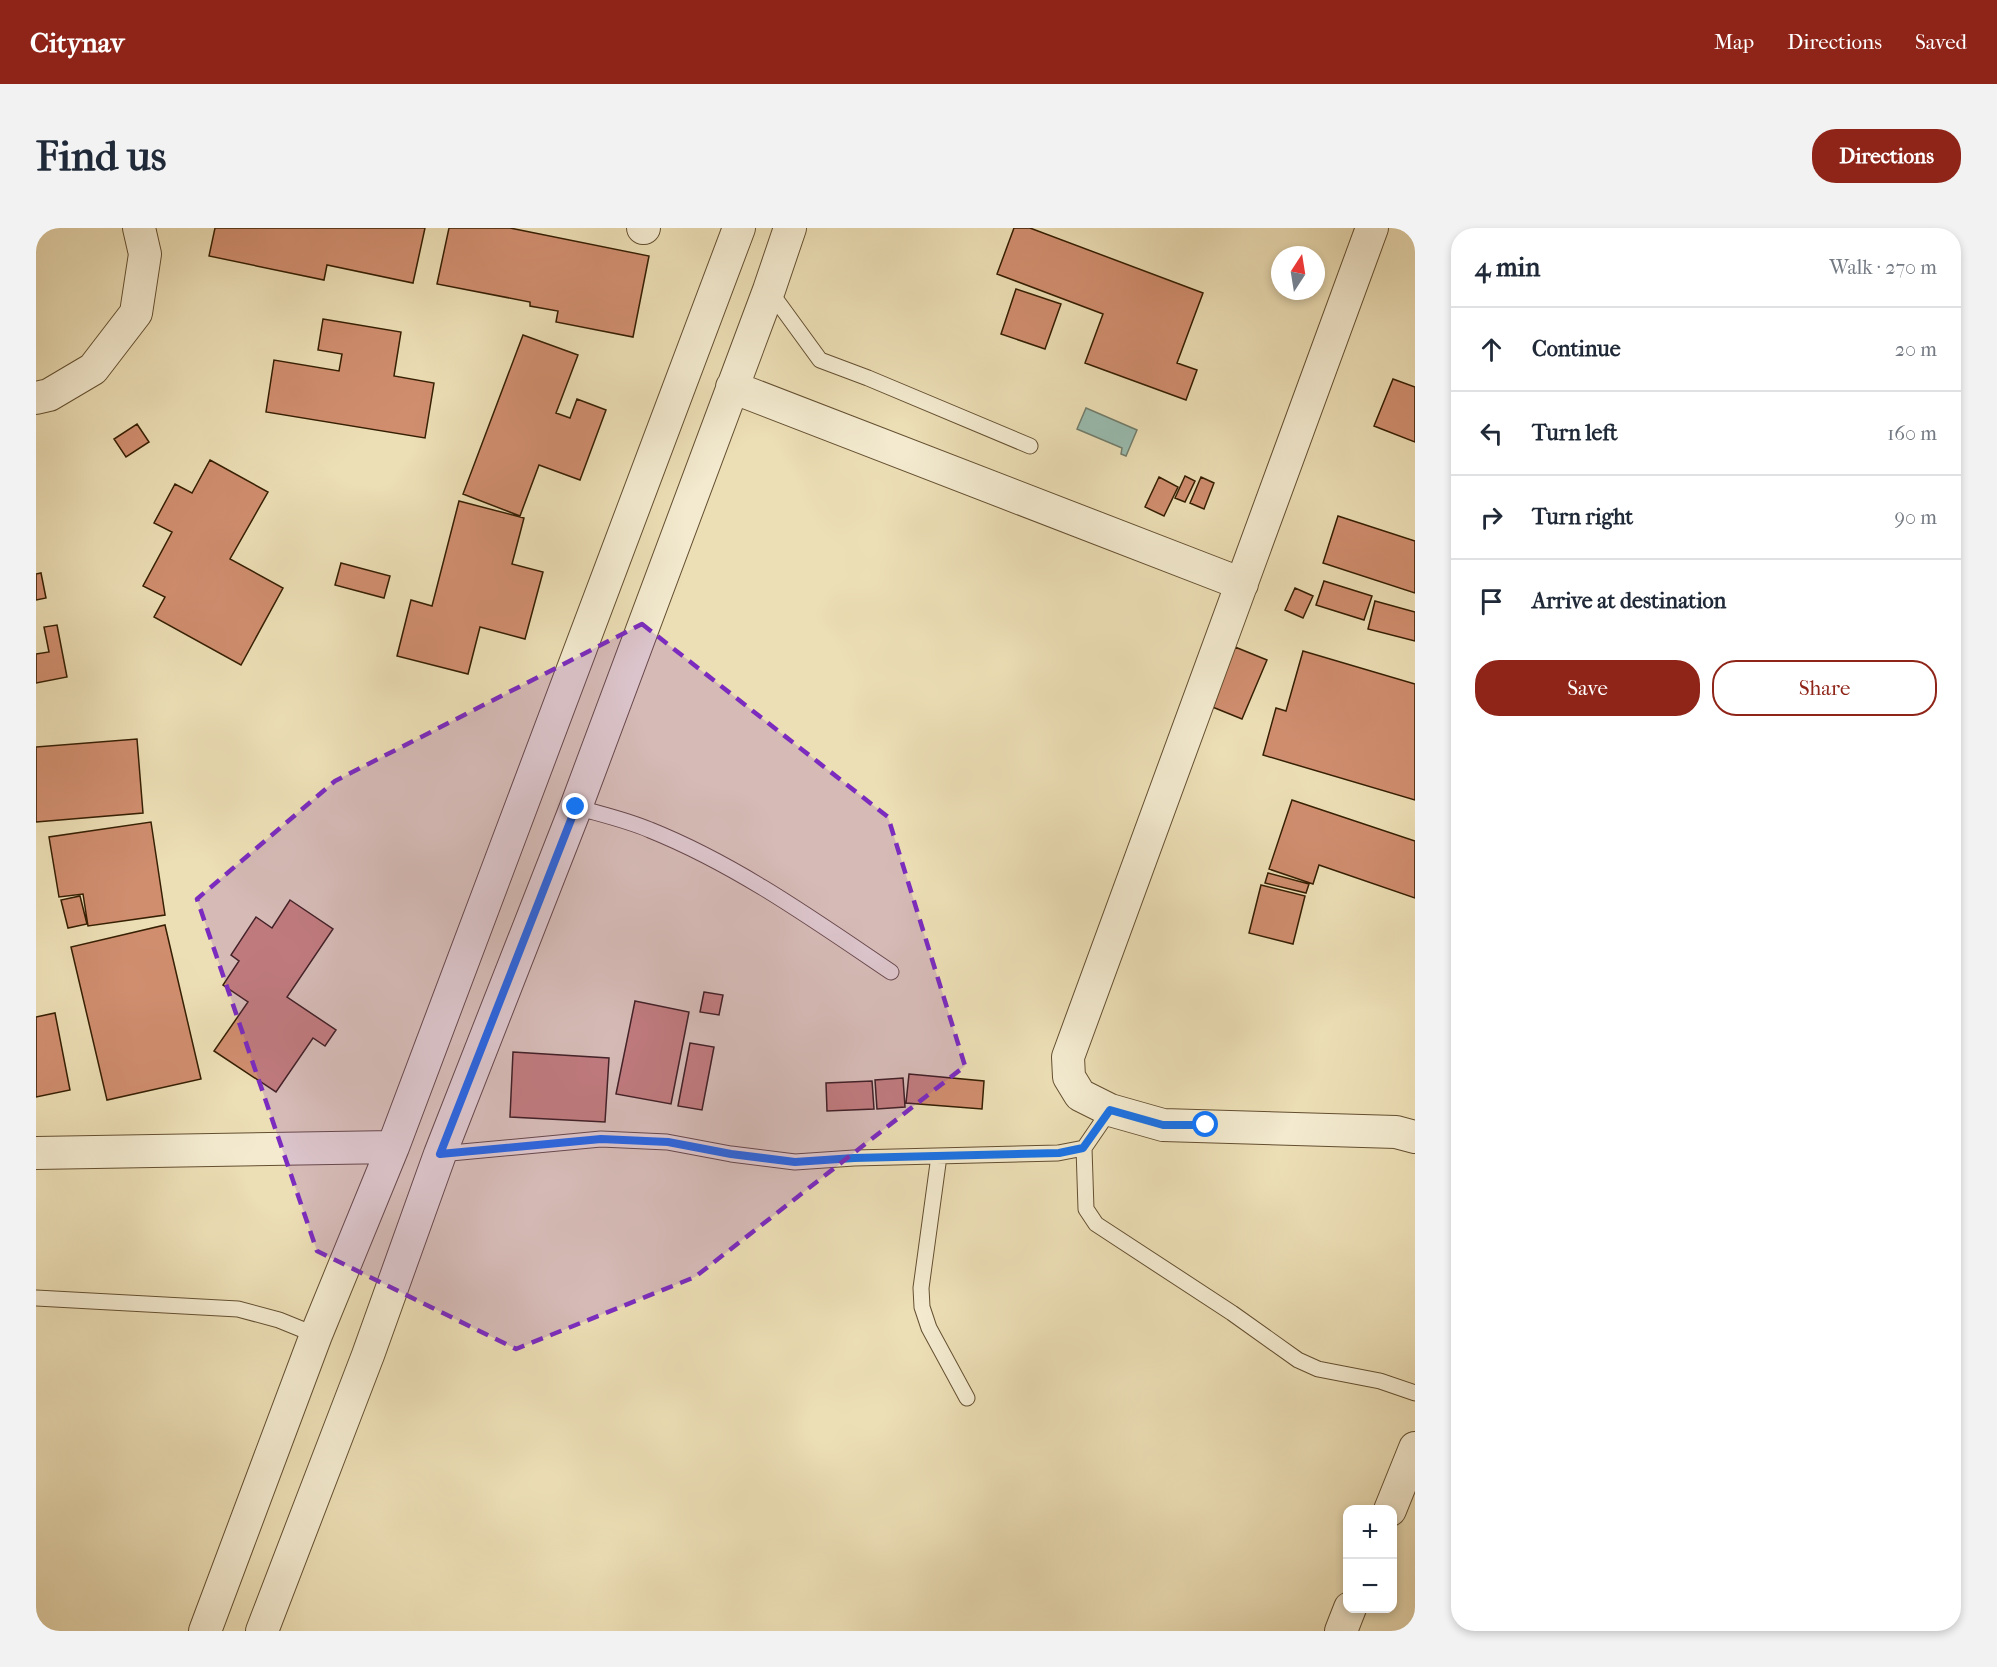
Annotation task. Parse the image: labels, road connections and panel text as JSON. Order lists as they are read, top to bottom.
{
  "north": "top",
  "page": {
    "header": "Citynav",
    "nav": ["Map", "Directions", "Saved"],
    "buttons": [
      "Directions",
      ["Save", "Share"]
    ],
    "title": "Find us",
    "heading": ["4 min", "Walk · 270 m"],
    "list": [
      ["Continue", "20 m"],
      ["Turn left", "160 m"],
      ["Turn right", "90 m"],
      "Arrive at destination"
    ],
    "map_buttons": ["+", "−"]
  }
}
